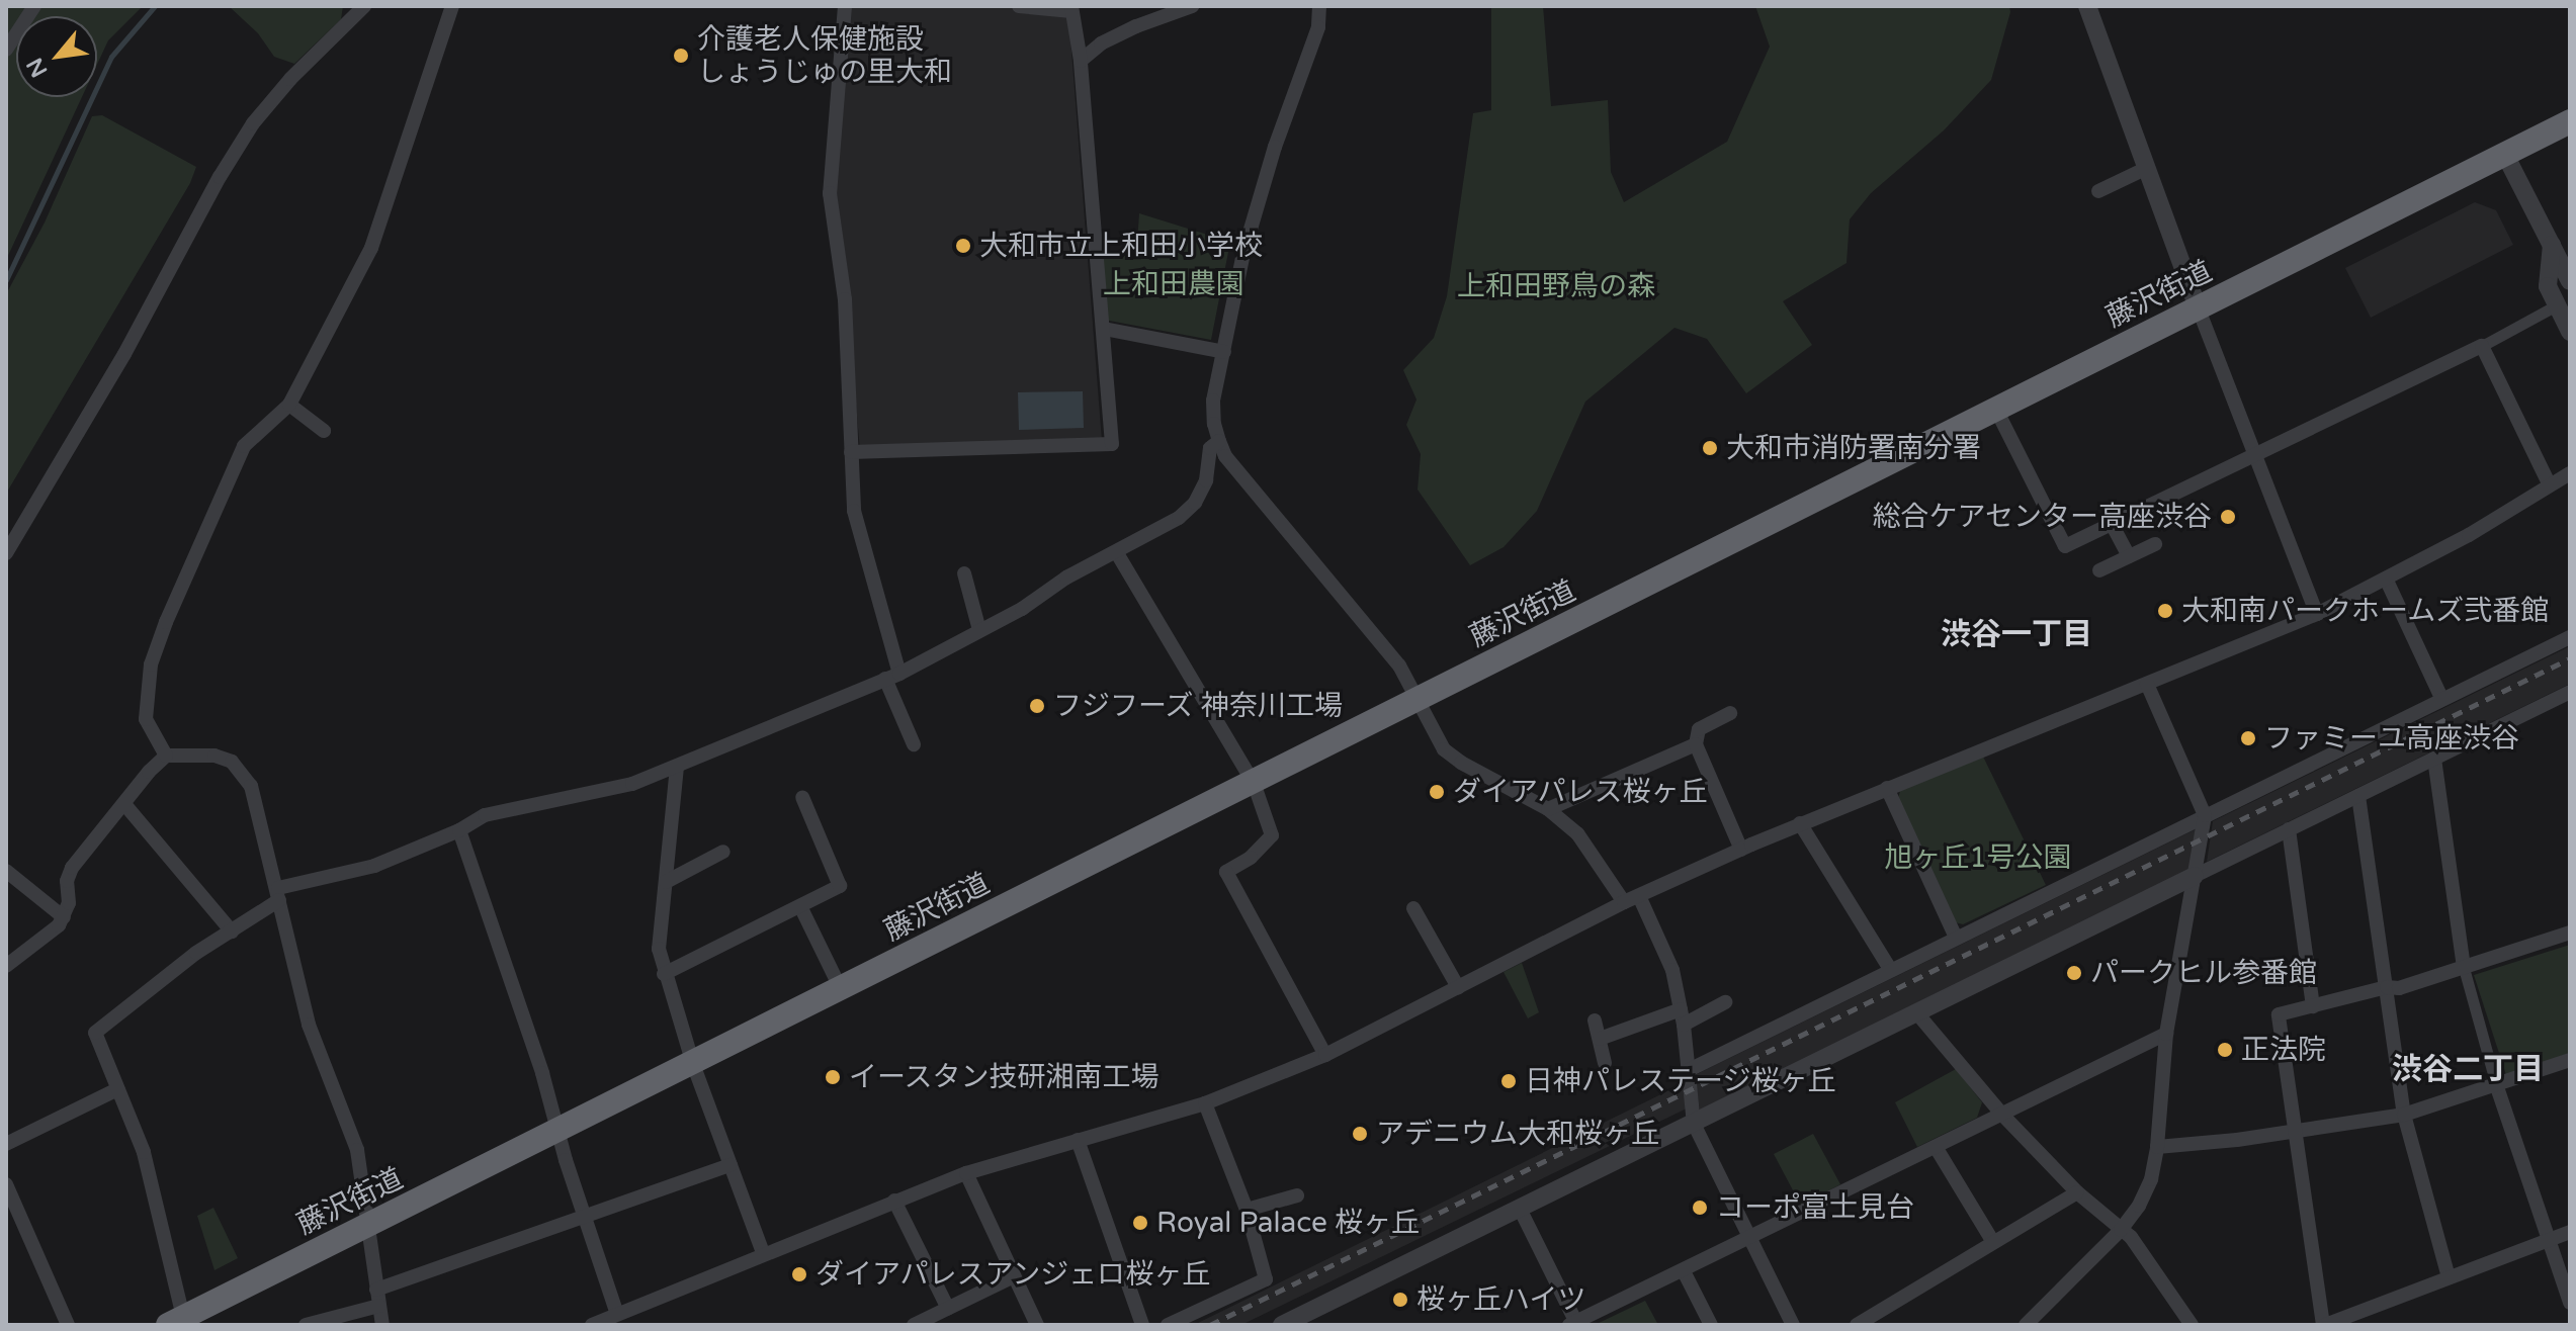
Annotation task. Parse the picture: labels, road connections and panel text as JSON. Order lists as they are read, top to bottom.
{
  "streets": {
    "highway": ["藤沢街道"]
  },
  "districts": ["渋谷一丁目", "渋谷二丁目"],
  "parks": ["上和田農園", "上和田野鳥の森", "旭ヶ丘1号公園"],
  "places": [
    "介護老人保健施設 しょうじゅの里大和",
    "大和市立上和田小学校",
    "大和市消防署南分署",
    "総合ケアセンター高座渋谷",
    "大和南パークホームズ弐番館",
    "フジフーズ 神奈川工場",
    "ファミーユ高座渋谷",
    "ダイアパレス桜ヶ丘",
    "パークヒル参番館",
    "正法院",
    "イースタン技研湘南工場",
    "日神パレステージ桜ヶ丘",
    "アデニウム大和桜ヶ丘",
    "コーポ富士見台",
    "Royal Palace 桜ヶ丘",
    "ダイアパレスアンジェロ桜ヶ丘",
    "桜ヶ丘ハイツ"
  ],
  "north": "bottom left"
}
